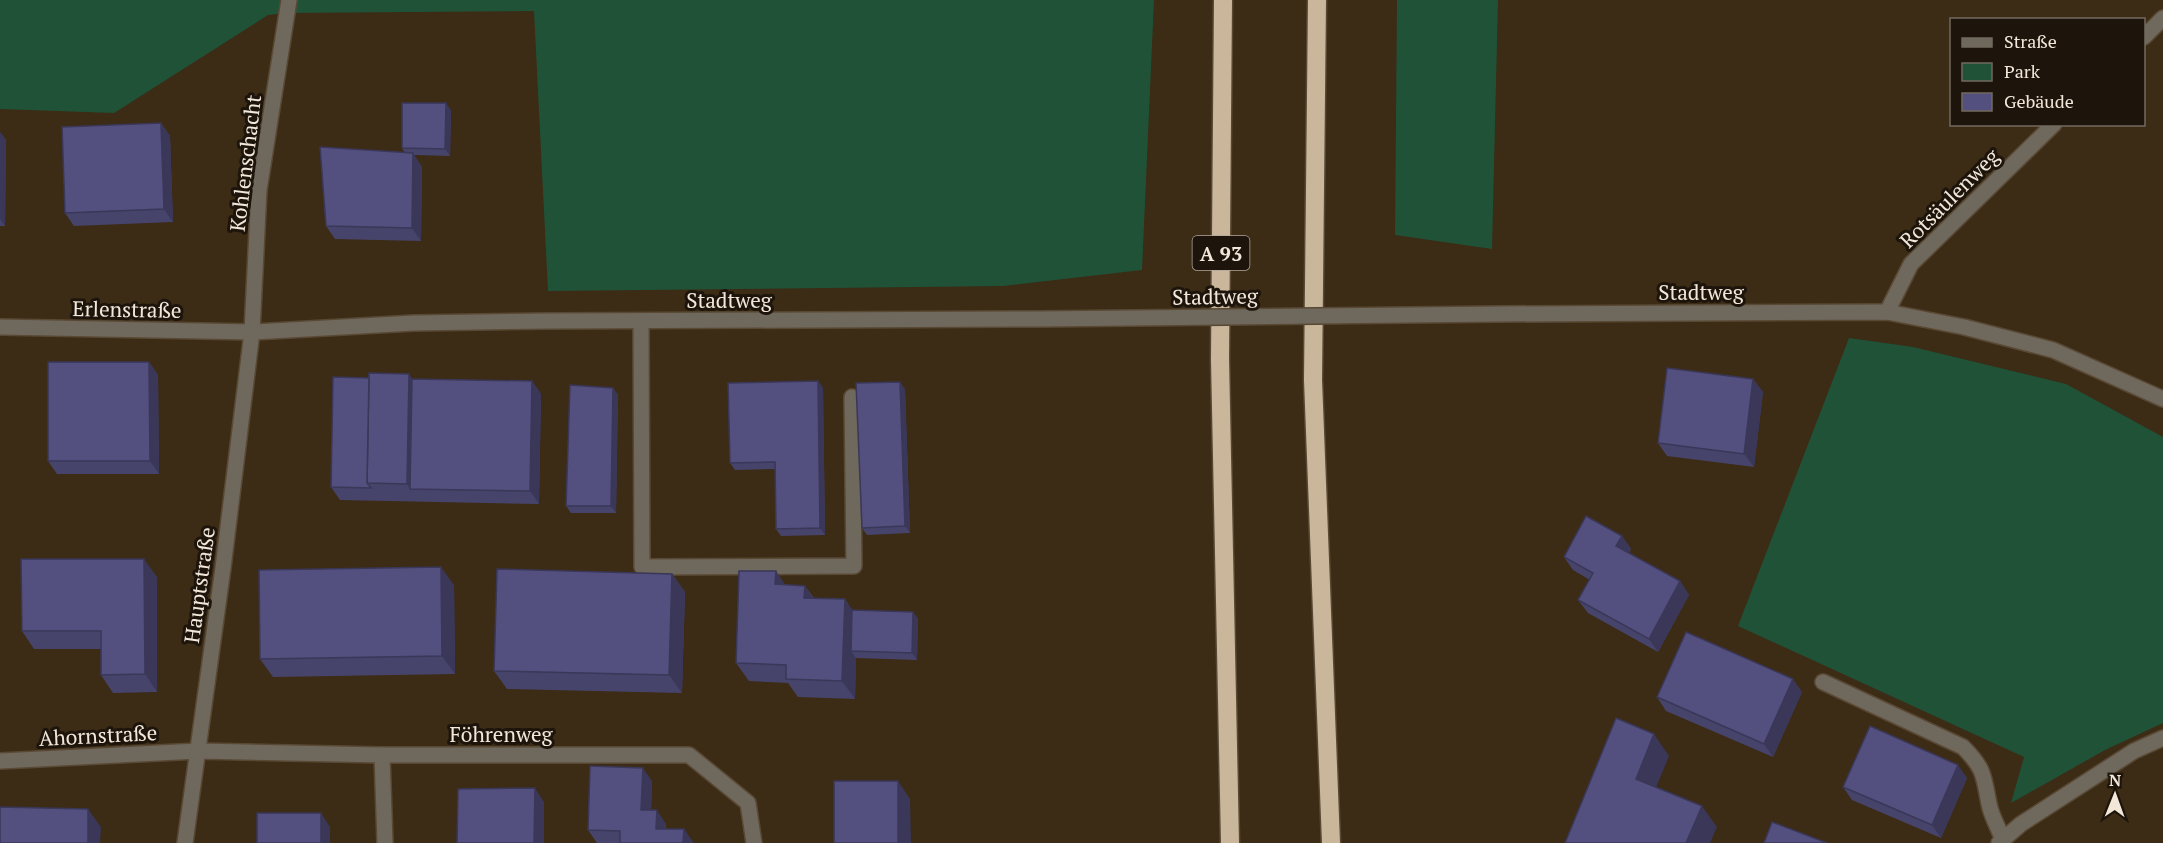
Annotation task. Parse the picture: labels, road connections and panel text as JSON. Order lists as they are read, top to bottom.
{
  "streets": {
    "highway": ["A 93"],
    "street": [
      "Kohlenschacht",
      "Rotsäulenweg",
      "Stadtweg",
      "Erlenstraße",
      "Hauptstraße",
      "Föhrenweg",
      "Ahornstraße"
    ]
  },
  "crossings": [
    ["Kohlenschacht", "Stadtweg"],
    ["Kohlenschacht", "Erlenstraße"],
    ["Kohlenschacht", "Hauptstraße"],
    ["Rotsäulenweg", "Stadtweg"],
    ["Stadtweg", "Erlenstraße"],
    ["Stadtweg", "Hauptstraße"],
    ["Erlenstraße", "Hauptstraße"],
    ["Hauptstraße", "Föhrenweg"],
    ["Hauptstraße", "Ahornstraße"],
    ["Föhrenweg", "Ahornstraße"]
  ],
  "legend": ["Straße", "Park", "Gebäude"],
  "north": "top"
}
